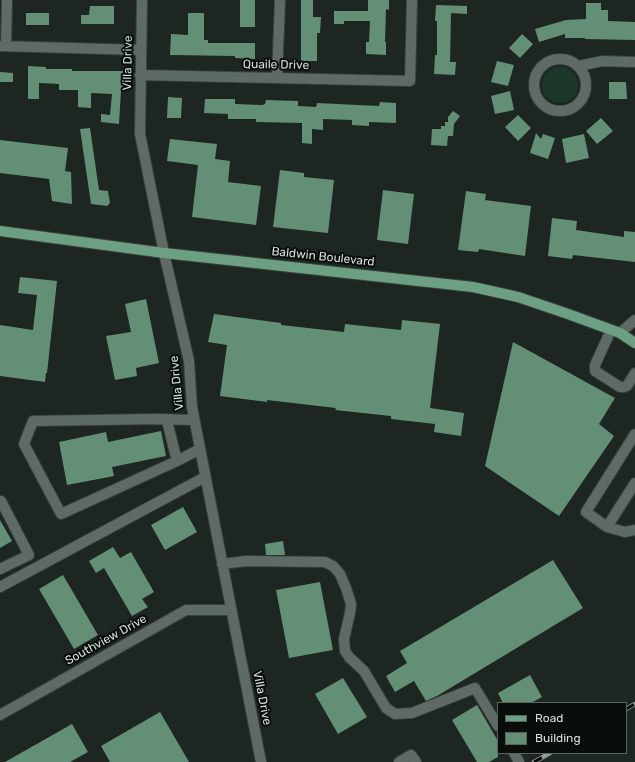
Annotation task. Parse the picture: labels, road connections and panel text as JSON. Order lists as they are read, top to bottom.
{
  "streets": {
    "main road": ["Baldwin Boulevard"],
    "street": ["Villa Drive", "Quaile Drive", "Southview Drive"]
  },
  "crossings": [
    ["Villa Drive", "Quaile Drive"],
    ["Villa Drive", "Baldwin Boulevard"],
    ["Villa Drive", "Southview Drive"]
  ],
  "legend": ["Road", "Building"]
}
